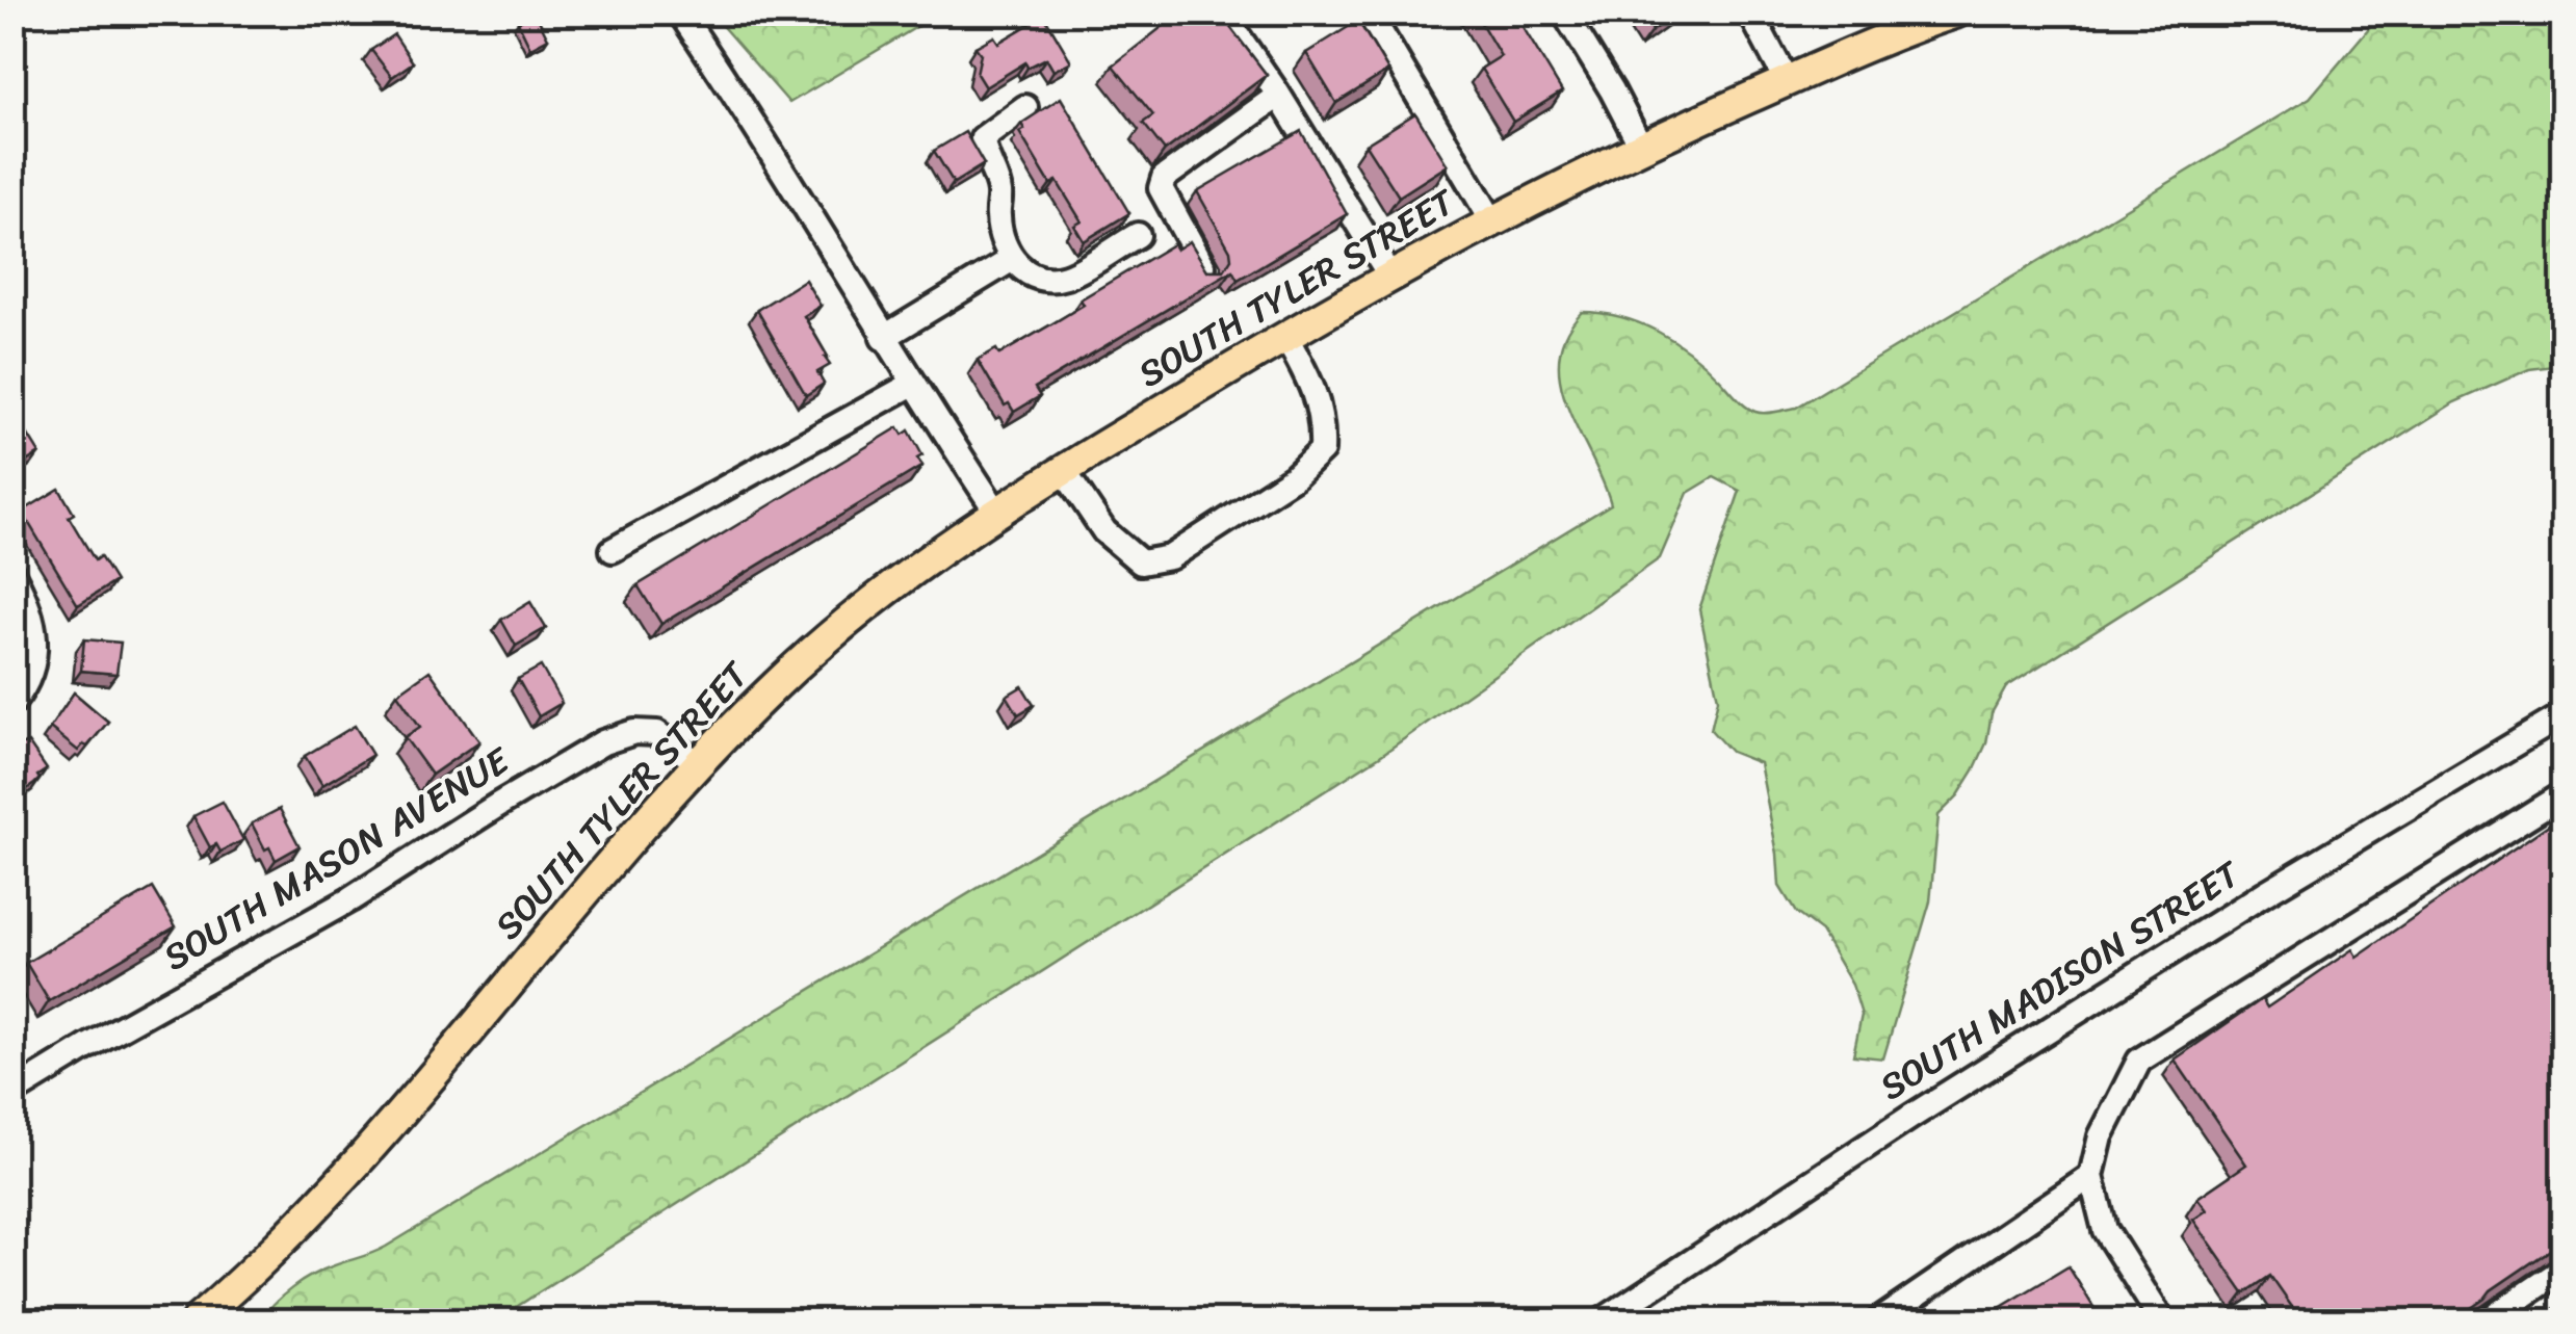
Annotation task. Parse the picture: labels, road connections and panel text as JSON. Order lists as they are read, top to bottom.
{
  "streets": {
    "main road": ["SOUTH TYLER STREET"],
    "street": ["SOUTH MASON AVENUE", "SOUTH MADISON STREET"]
  },
  "crossings": [
    ["SOUTH TYLER STREET", "SOUTH MASON AVENUE"]
  ]
}
